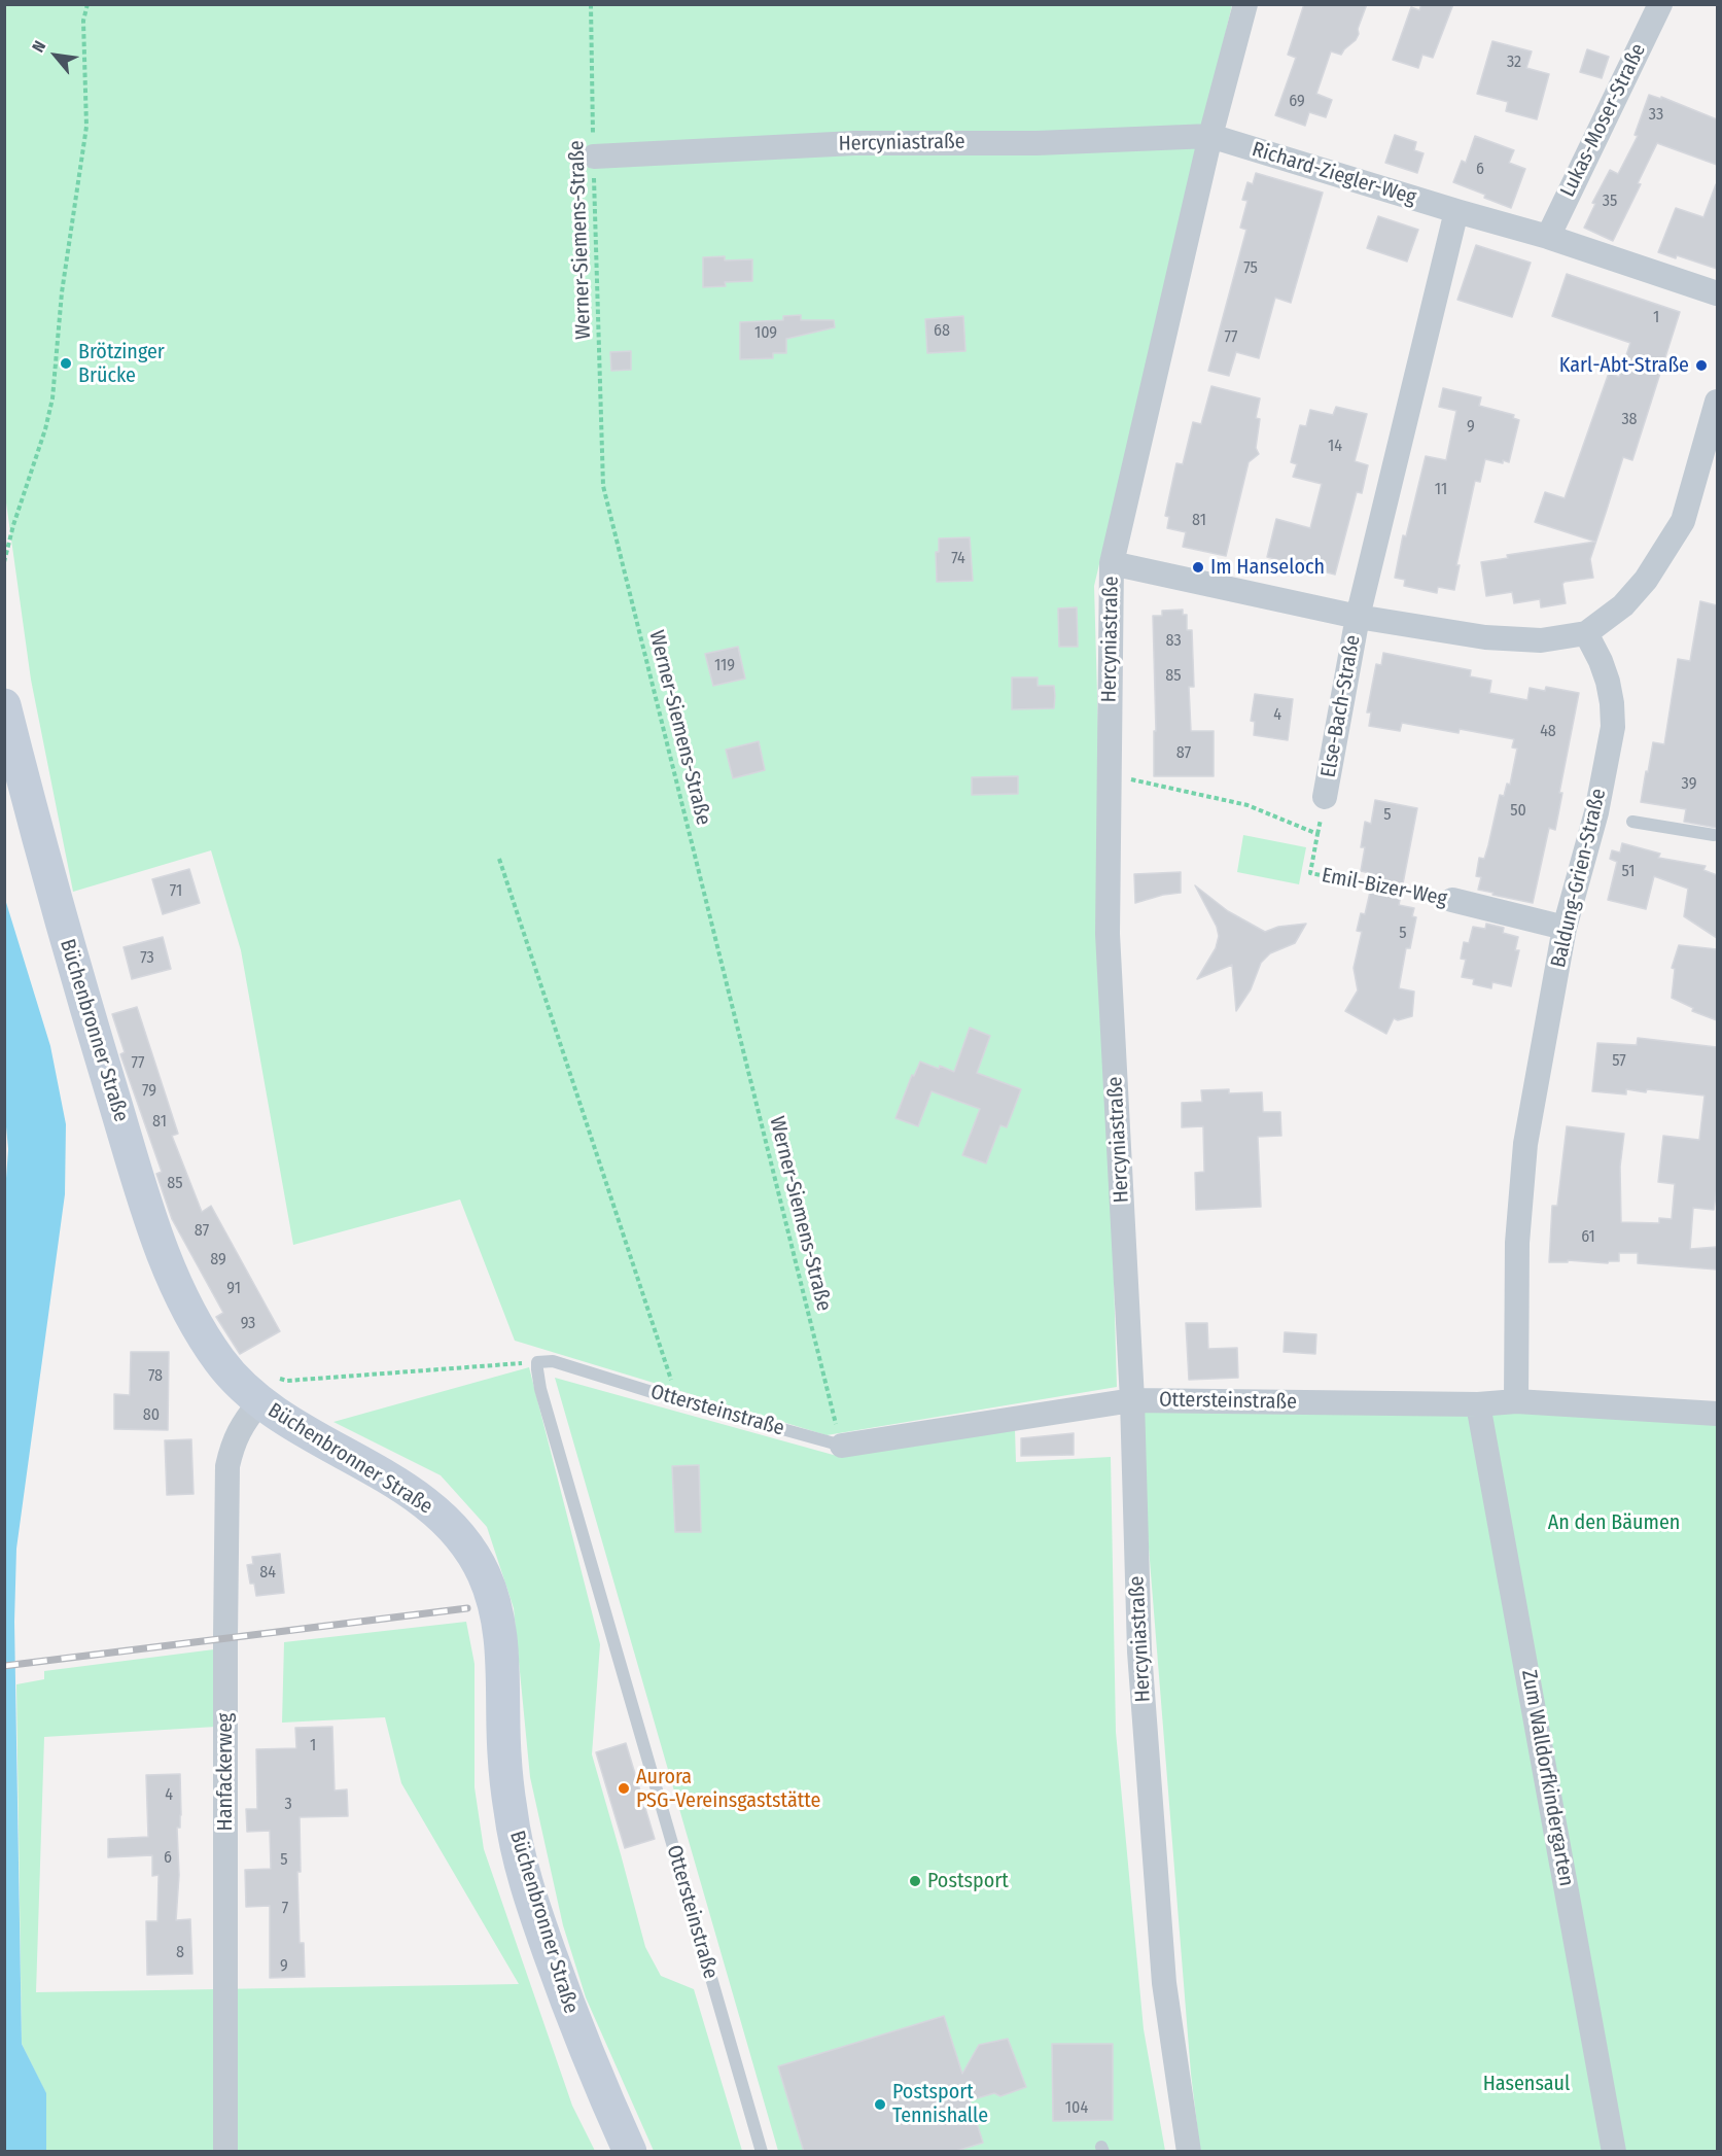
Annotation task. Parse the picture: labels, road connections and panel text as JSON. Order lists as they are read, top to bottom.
{
  "streets": {
    "main road": ["Büchenbronner Straße"],
    "street": [
      "Lukas-Moser-Straße",
      "Hercyniastraße",
      "Richard-Ziegler-Weg",
      "Else-Bach-Straße",
      "Baldung-Grien-Straße",
      "Emil-Bizer-Weg",
      "Ottersteinstraße",
      "Hanfackerweg",
      "Zum Walldorfkindergarten"
    ],
    "path": ["Werner-Siemens-Straße"]
  },
  "crossings": [
    ["Hercyniastraße", "Richard-Ziegler-Weg"],
    ["Hercyniastraße", "Werner-Siemens-Straße"],
    ["Hercyniastraße", "Emil-Bizer-Weg"],
    ["Hercyniastraße", "Ottersteinstraße"],
    ["Werner-Siemens-Straße", "Ottersteinstraße"],
    ["Baldung-Grien-Straße", "Emil-Bizer-Weg"],
    ["Baldung-Grien-Straße", "Ottersteinstraße"],
    ["Büchenbronner Straße", "Hanfackerweg"],
    ["Ottersteinstraße", "Zum Walldorfkindergarten"]
  ],
  "parks": ["An den Bäumen", "Hasensaul"],
  "places": [
    "Brötzinger Brücke",
    "Karl-Abt-Straße",
    "Im Hanseloch",
    "Aurora PSG-Vereinsgaststätte",
    "Postsport",
    "Postsport Tennishalle"
  ],
  "house_numbers": [
    "32",
    "69",
    "33",
    "6",
    "35",
    "75",
    "1",
    "68",
    "109",
    "77",
    "38",
    "9",
    "14",
    "11",
    "81",
    "74",
    "83",
    "119",
    "85",
    "4",
    "48",
    "87",
    "39",
    "50",
    "5",
    "51",
    "71",
    "5",
    "73",
    "57",
    "77",
    "79",
    "81",
    "85",
    "87",
    "61",
    "89",
    "91",
    "93",
    "78",
    "80",
    "84",
    "1",
    "4",
    "3",
    "6",
    "5",
    "7",
    "8",
    "9",
    "104"
  ],
  "north": "top left"
}
